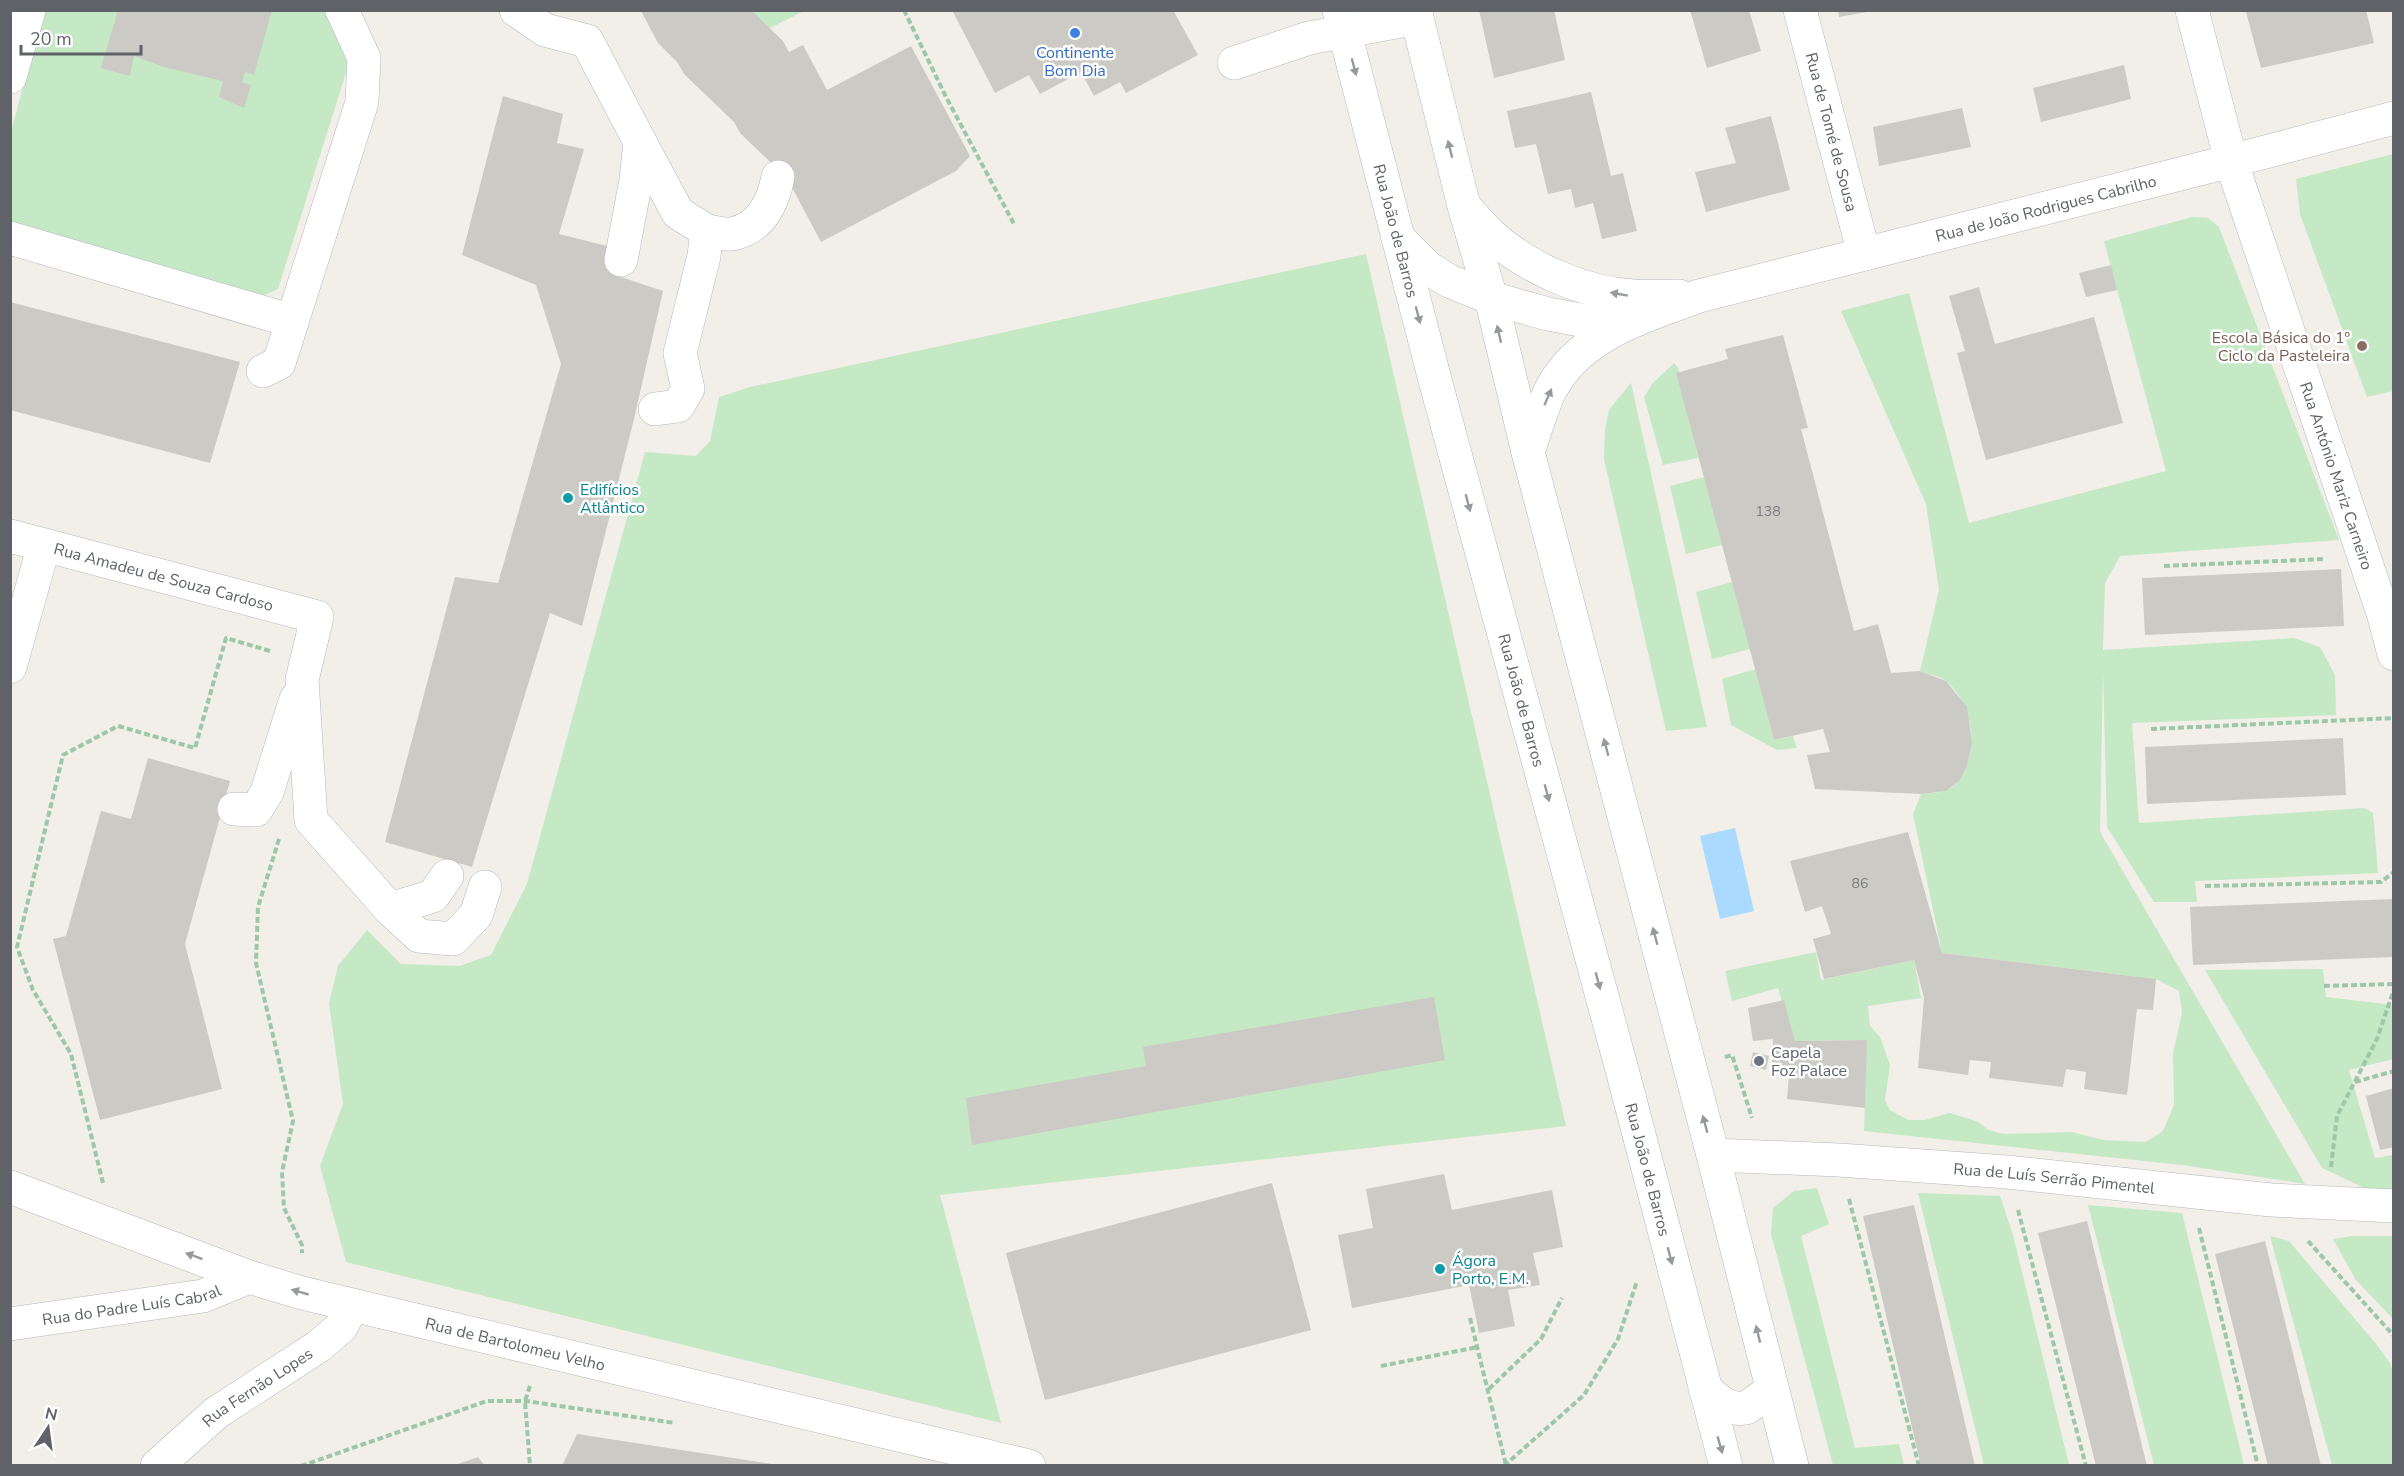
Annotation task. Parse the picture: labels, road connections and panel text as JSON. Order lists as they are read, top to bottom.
{
  "streets": {
    "street": [
      "Rua de Tomé de Sousa",
      "Rua de João Rodrigues Cabrilho",
      "Rua João de Barros",
      "Rua António Mariz Carneiro",
      "Rua Amadeu de Souza Cardoso",
      "Rua de Luís Serrão Pimentel",
      "Rua do Padre Luís Cabral",
      "Rua de Bartolomeu Velho",
      "Rua Fernão Lopes"
    ]
  },
  "crossings": [
    ["Rua de Tomé de Sousa", "Rua de João Rodrigues Cabrilho"],
    ["Rua de João Rodrigues Cabrilho", "Rua António Mariz Carneiro"],
    ["Rua do Padre Luís Cabral", "Rua de Bartolomeu Velho"],
    ["Rua de Bartolomeu Velho", "Rua Fernão Lopes"]
  ],
  "places": [
    "Continente Bom Dia",
    "Escola Básica do 1º Ciclo da Pasteleira",
    "Edifícios Atlântico",
    "Capela Foz Palace",
    "Ágora Porto, E.M."
  ],
  "house_numbers": ["138", "86"],
  "scale_bar": "20 m",
  "north": "top"
}
